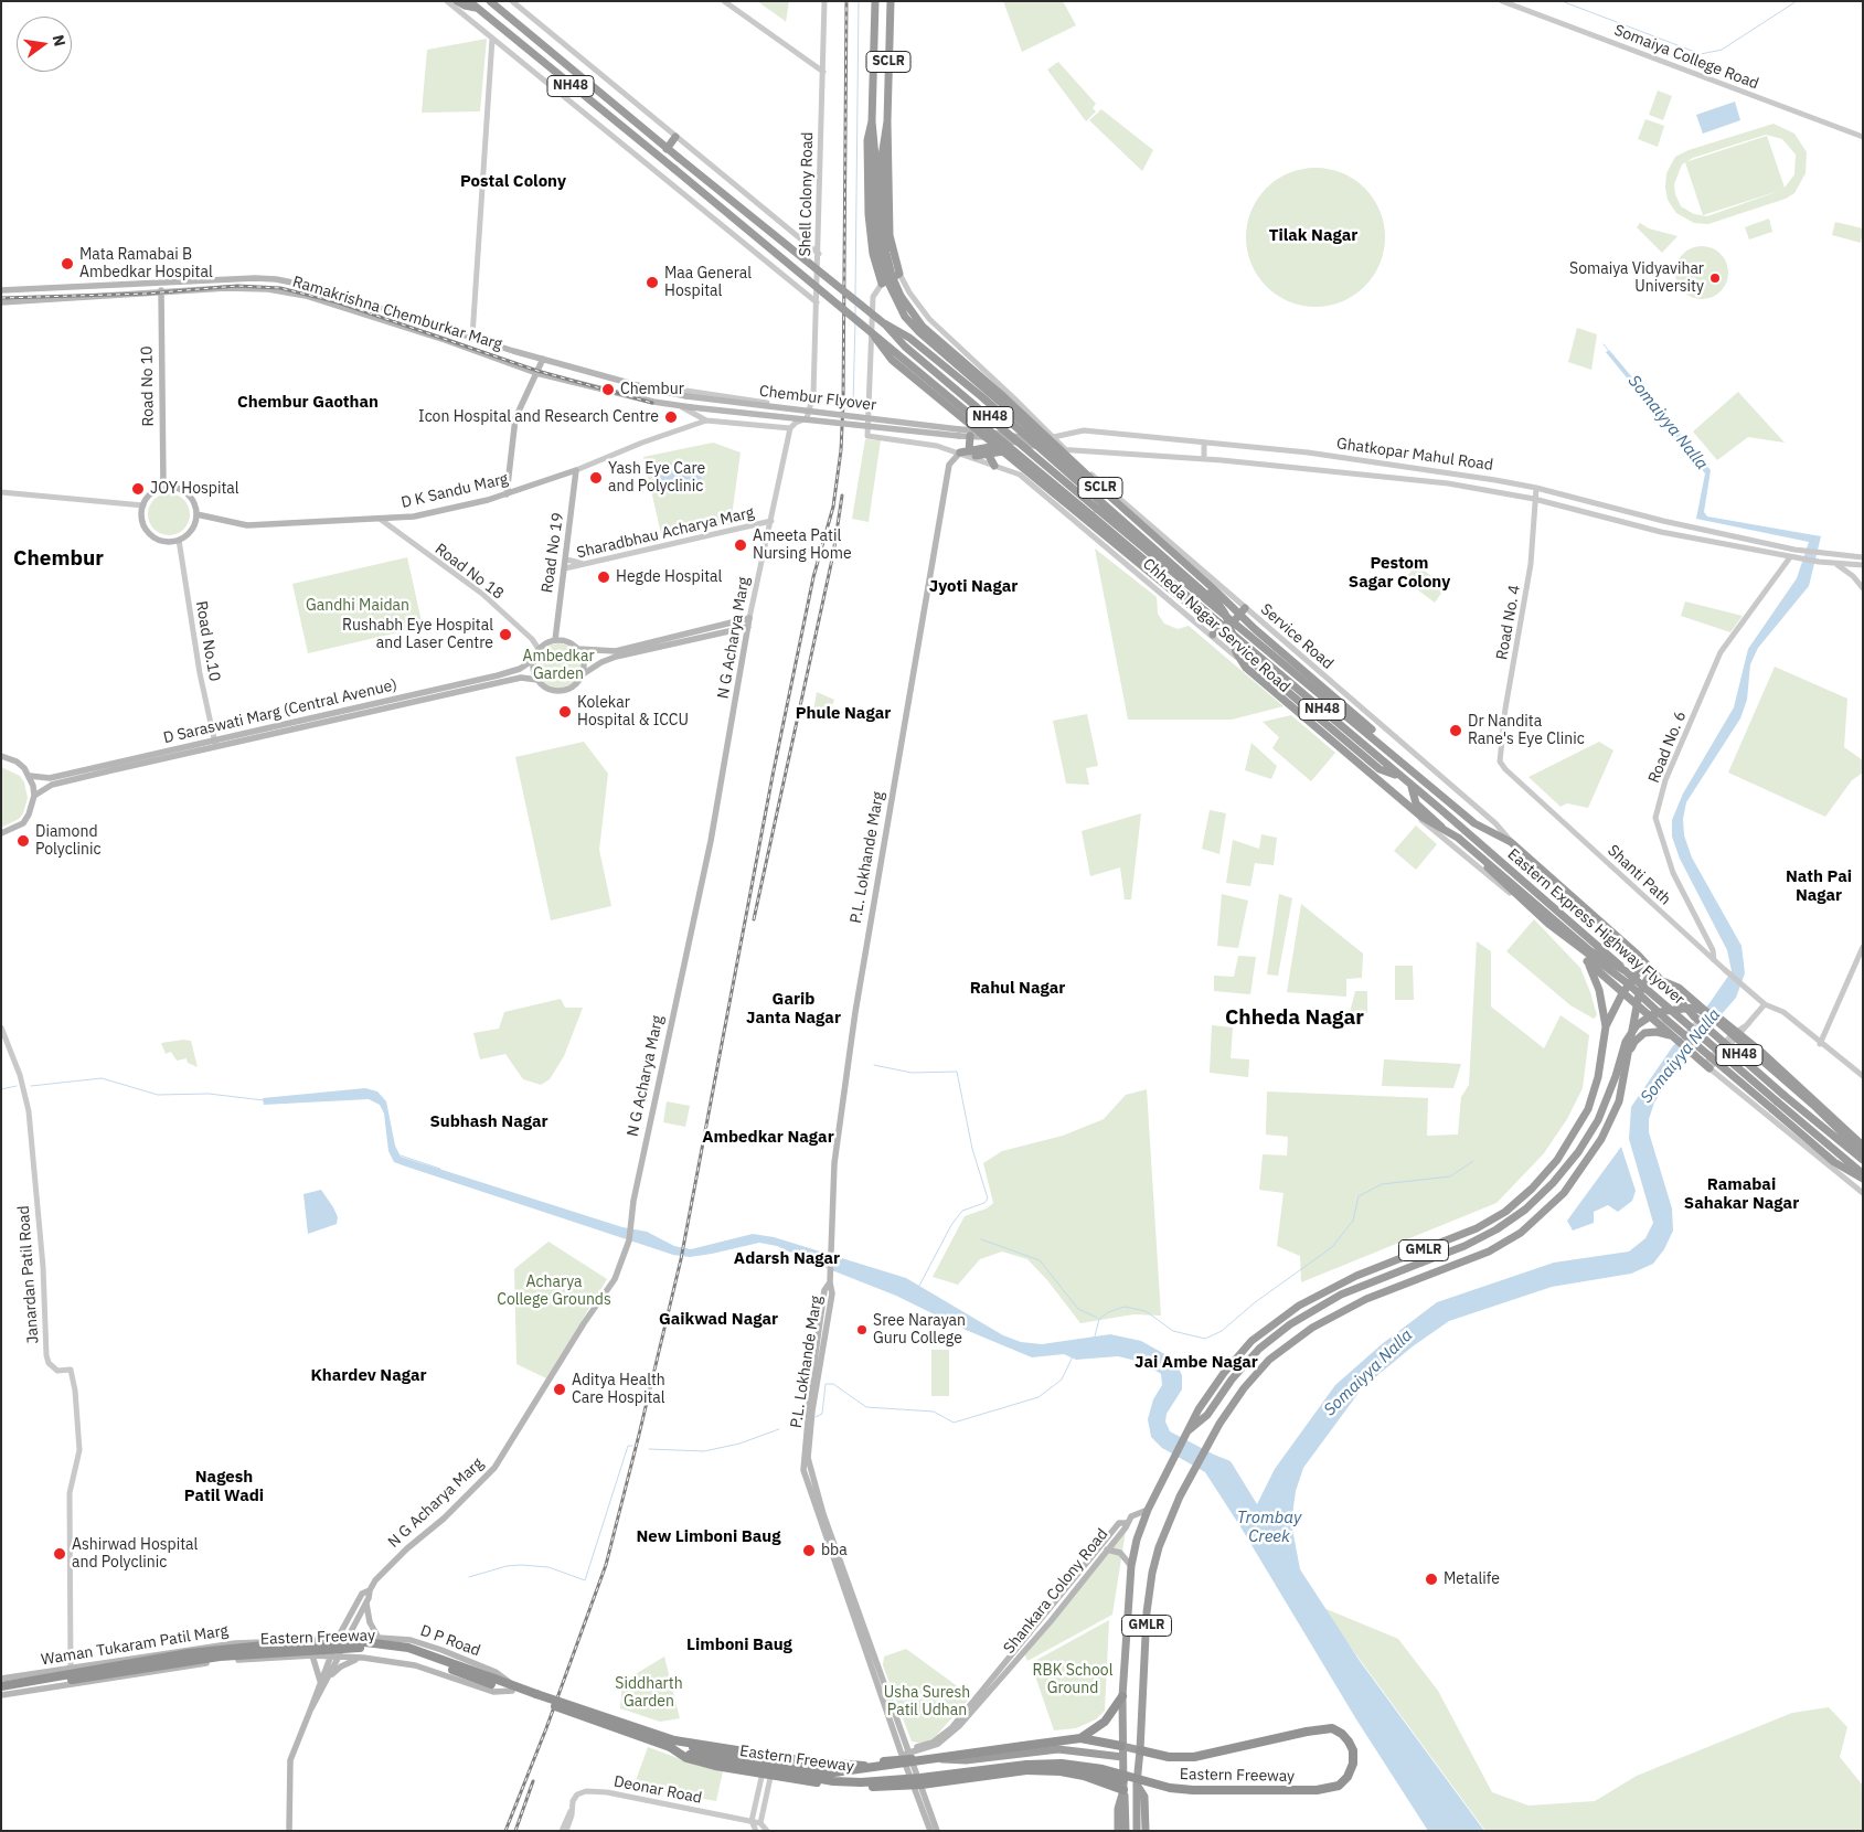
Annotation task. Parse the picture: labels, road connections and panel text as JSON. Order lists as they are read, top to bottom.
{
  "streets": {
    "highway": [
      "SCLR",
      "NH48",
      "Eastern Express Highway Flyover",
      "GMLR",
      "Eastern Freeway"
    ],
    "main road": [
      "Ramakrishna Chemburkar Marg",
      "Road No 10",
      "Chembur Flyover",
      "Ghatkopar Mahul Road",
      "D K Sandu Marg",
      "Road No 19",
      "N G Acharya Marg",
      "D Saraswati Marg (Central Avenue)",
      "P.L. Lokhande Marg",
      "Shankara Colony Road",
      "D P Road",
      "Waman Tukaram Patil Marg"
    ],
    "street": [
      "Somaiya College Road",
      "Shell Colony Road",
      "Sharadbhau Acharya Marg",
      "Road No 18",
      "Road No. 4",
      "Chheda Nagar Service Road",
      "Service Road",
      "Road No.10",
      "Road No. 6",
      "Shanti Path",
      "Janardan Patil Road",
      "Deonar Road"
    ]
  },
  "crossings": [
    ["SCLR", "NH48"],
    ["NH48", "Service Road"],
    ["NH48", "Eastern Express Highway Flyover"],
    ["NH48", "GMLR"],
    ["Ramakrishna Chemburkar Marg", "Road No 10"],
    ["Ramakrishna Chemburkar Marg", "Chembur Flyover"],
    ["Road No 10", "D K Sandu Marg"],
    ["Road No 10", "Road No.10"],
    ["Chembur Flyover", "Ghatkopar Mahul Road"],
    ["Ghatkopar Mahul Road", "Road No. 4"],
    ["Ghatkopar Mahul Road", "Service Road"],
    ["Ghatkopar Mahul Road", "Road No. 6"],
    ["D K Sandu Marg", "Road No 19"],
    ["D K Sandu Marg", "Road No 18"],
    ["D K Sandu Marg", "Road No.10"],
    ["Sharadbhau Acharya Marg", "Road No 19"],
    ["Sharadbhau Acharya Marg", "N G Acharya Marg"],
    ["Road No 19", "Road No 18"],
    ["Road No 19", "D Saraswati Marg (Central Avenue)"],
    ["Road No 18", "D Saraswati Marg (Central Avenue)"],
    ["Road No. 4", "Shanti Path"],
    ["N G Acharya Marg", "D P Road"],
    ["N G Acharya Marg", "Waman Tukaram Patil Marg"],
    ["Road No.10", "D Saraswati Marg (Central Avenue)"],
    ["Road No. 6", "Shanti Path"],
    ["P.L. Lokhande Marg", "Shankara Colony Road"],
    ["GMLR", "Eastern Freeway"],
    ["Janardan Patil Road", "Waman Tukaram Patil Marg"],
    ["Eastern Freeway", "D P Road"],
    ["Eastern Freeway", "Waman Tukaram Patil Marg"],
    ["D P Road", "Waman Tukaram Patil Marg"]
  ],
  "districts": [
    "Postal Colony",
    "Tilak Nagar",
    "Chembur Gaothan",
    "Chembur",
    "Pestom Sagar Colony",
    "Jyoti Nagar",
    "Phule Nagar",
    "Nath Pai Nagar",
    "Rahul Nagar",
    "Garib Janta Nagar",
    "Chheda Nagar",
    "Subhash Nagar",
    "Ambedkar Nagar",
    "Ramabai Sahakar Nagar",
    "Adarsh Nagar",
    "Gaikwad Nagar",
    "Jai Ambe Nagar",
    "Khardev Nagar",
    "Nagesh Patil Wadi",
    "New Limboni Baug",
    "Limboni Baug"
  ],
  "water": ["Somaiyya Nalla", "Trombay Creek"],
  "parks": [
    "Gandhi Maidan",
    "Ambedkar Garden",
    "Acharya College Grounds",
    "RBK School Ground",
    "Siddharth Garden",
    "Usha Suresh Patil Udhan"
  ],
  "places": [
    "Mata Ramabai B Ambedkar Hospital",
    "Somaiya Vidyavihar University",
    "Maa General Hospital",
    "Chembur",
    "Icon Hospital and Research Centre",
    "Yash Eye Care and Polyclinic",
    "JOY Hospital",
    "Ameeta Patil Nursing Home",
    "Hegde Hospital",
    "Rushabh Eye Hospital and Laser Centre",
    "Kolekar Hospital & ICCU",
    "Dr Nandita Rane's Eye Clinic",
    "Diamond Polyclinic",
    "Sree Narayan Guru College",
    "Aditya Health Care Hospital",
    "bba",
    "Ashirwad Hospital and Polyclinic",
    "Metalife"
  ],
  "north": "right"
}
